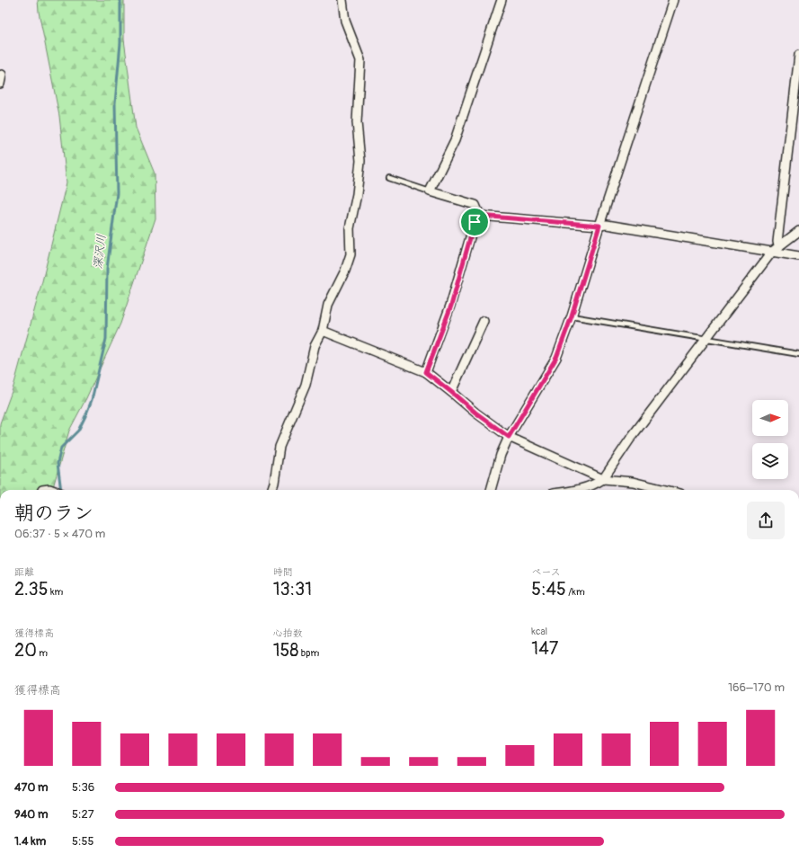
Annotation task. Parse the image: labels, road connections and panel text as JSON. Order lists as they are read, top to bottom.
{
  "water": ["深沢川"],
  "north": "right",
  "page": {
    "heading": ["朝のラン", "06:37 · 5 × 470 m"],
    "stats": [
      ["距離", "2.35 km"],
      ["時間", "13:31"],
      ["ペース", "5:45 /km"],
      ["獲得標高", "20 m"],
      ["心拍数", "158 bpm"],
      ["kcal", "147"]
    ],
    "chart": ["獲得標高", "166–170 m"],
    "list": [
      {
        "name": "470 m",
        "note": "5:36"
      },
      {
        "name": "940 m",
        "note": "5:27"
      },
      {
        "name": "1.4 km",
        "note": "5:55"
      }
    ]
  }
}
